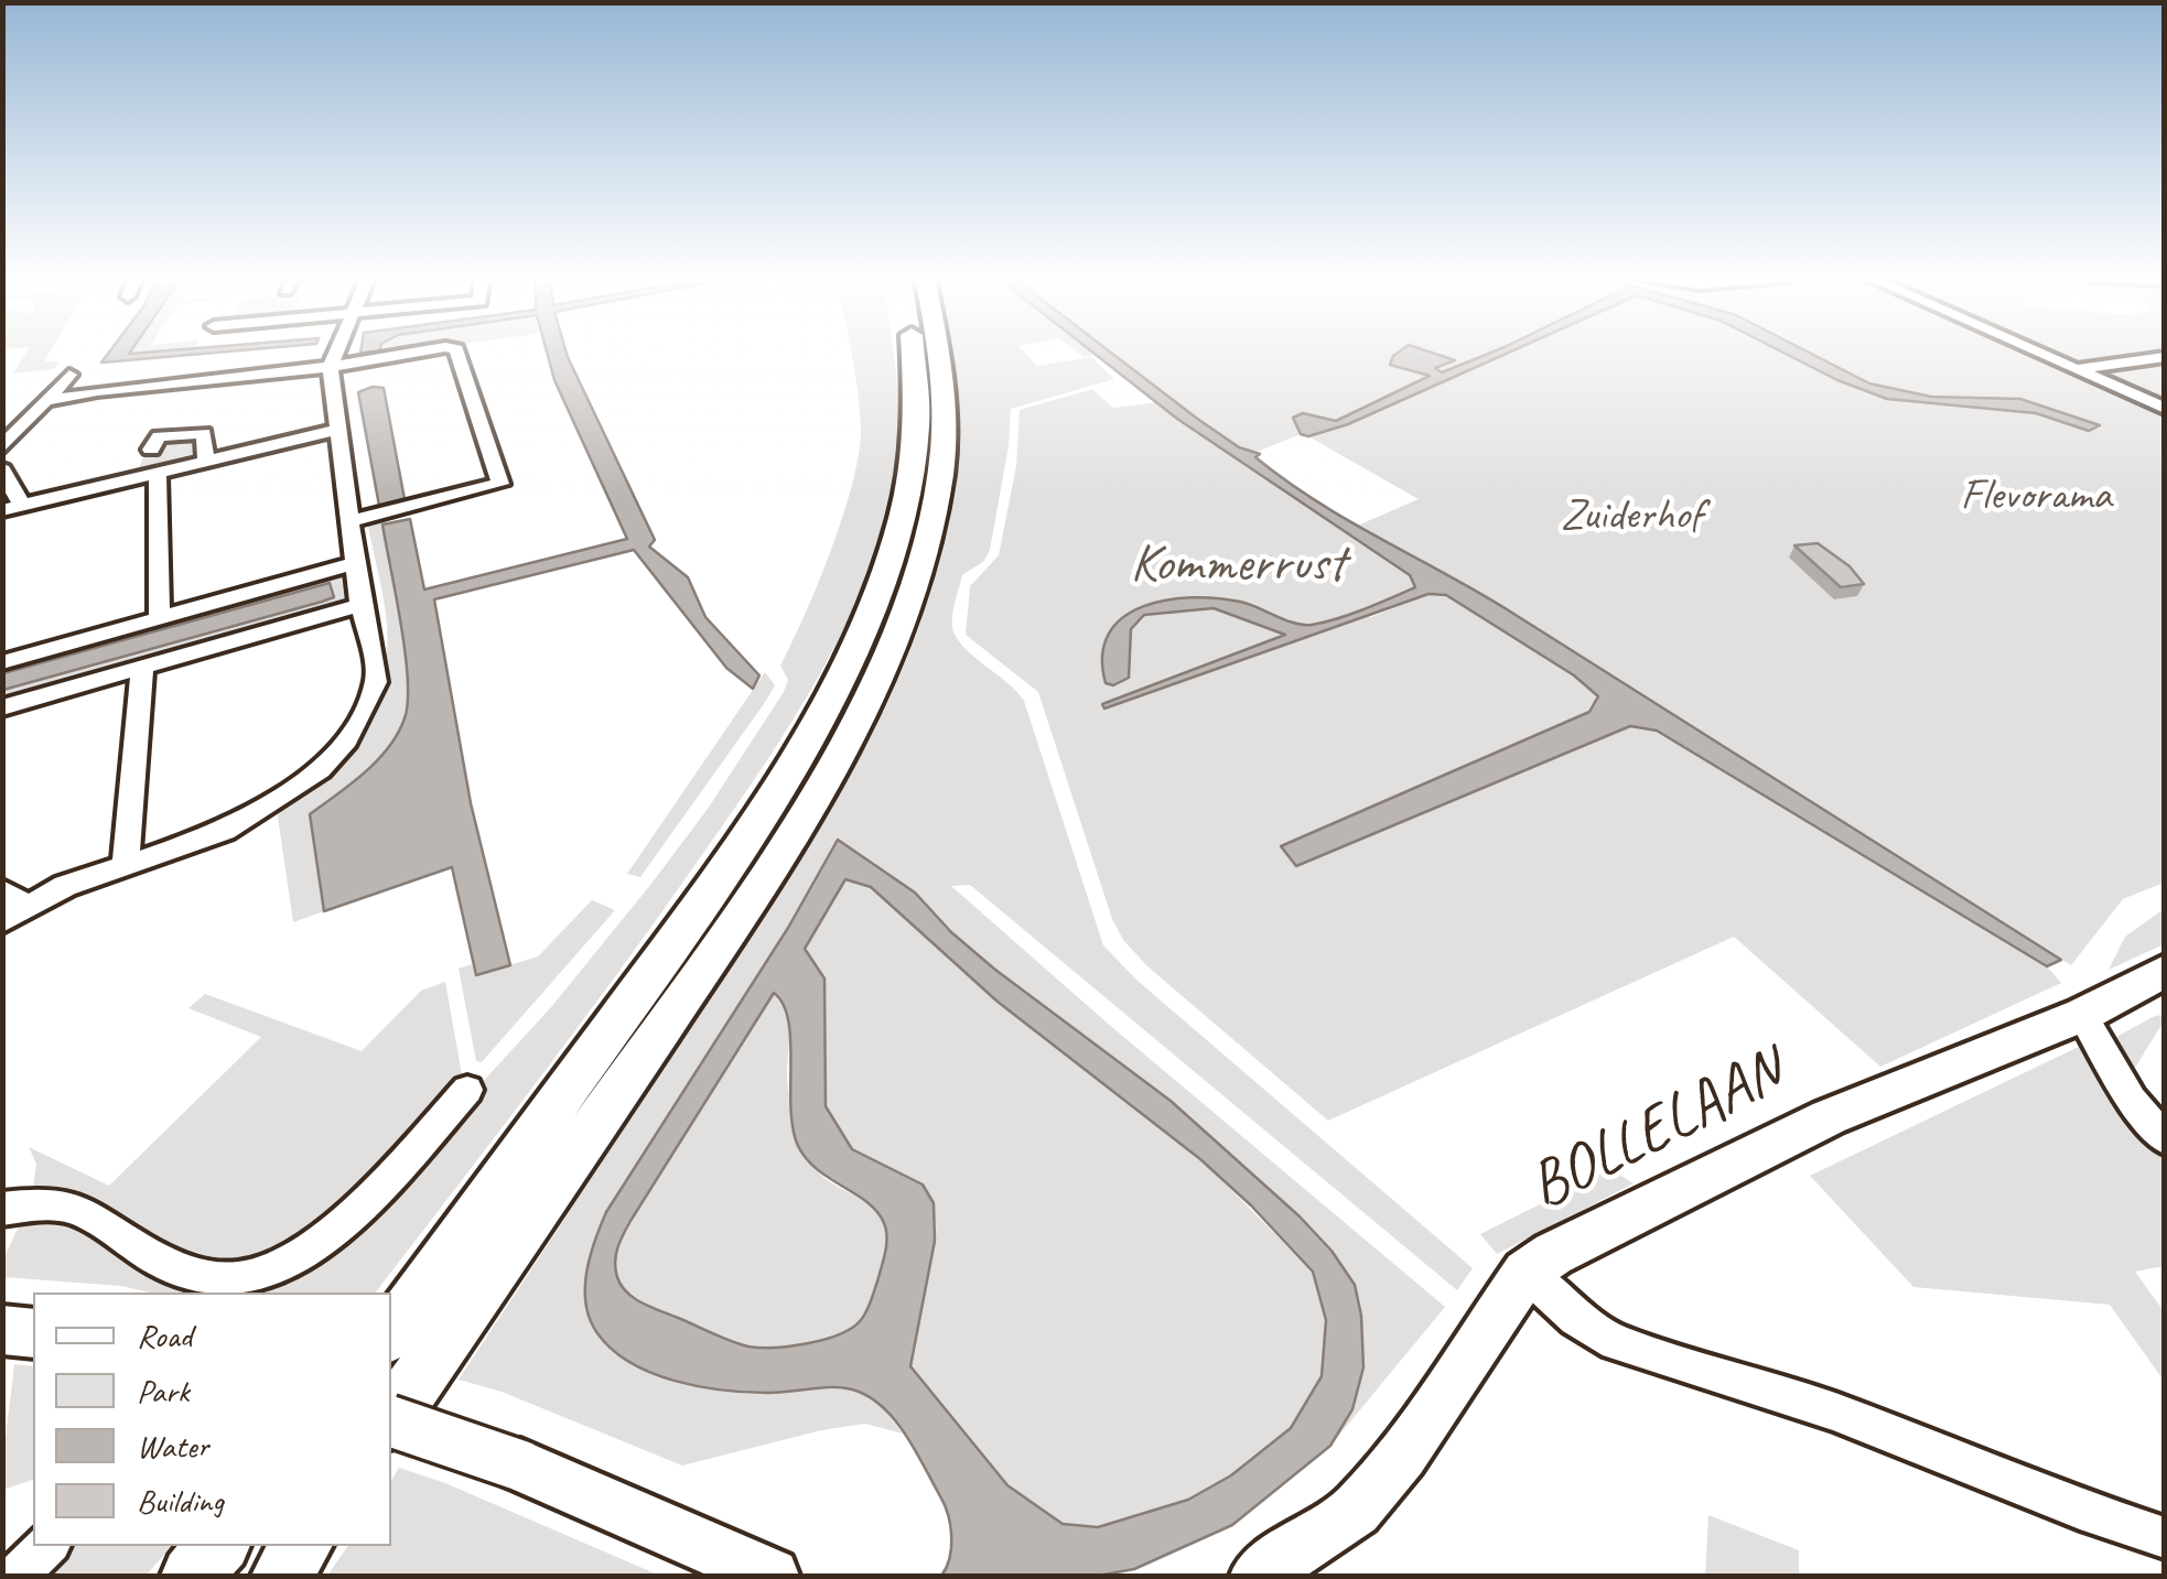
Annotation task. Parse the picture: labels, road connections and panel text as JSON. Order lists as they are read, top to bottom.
{
  "streets": {
    "main road": ["BOLLELAAN"]
  },
  "parks": ["Flevorama", "Zuiderhof", "Kommerrust"],
  "legend": [
    "Road",
    "Park",
    "Water",
    "Building"
  ]
}
